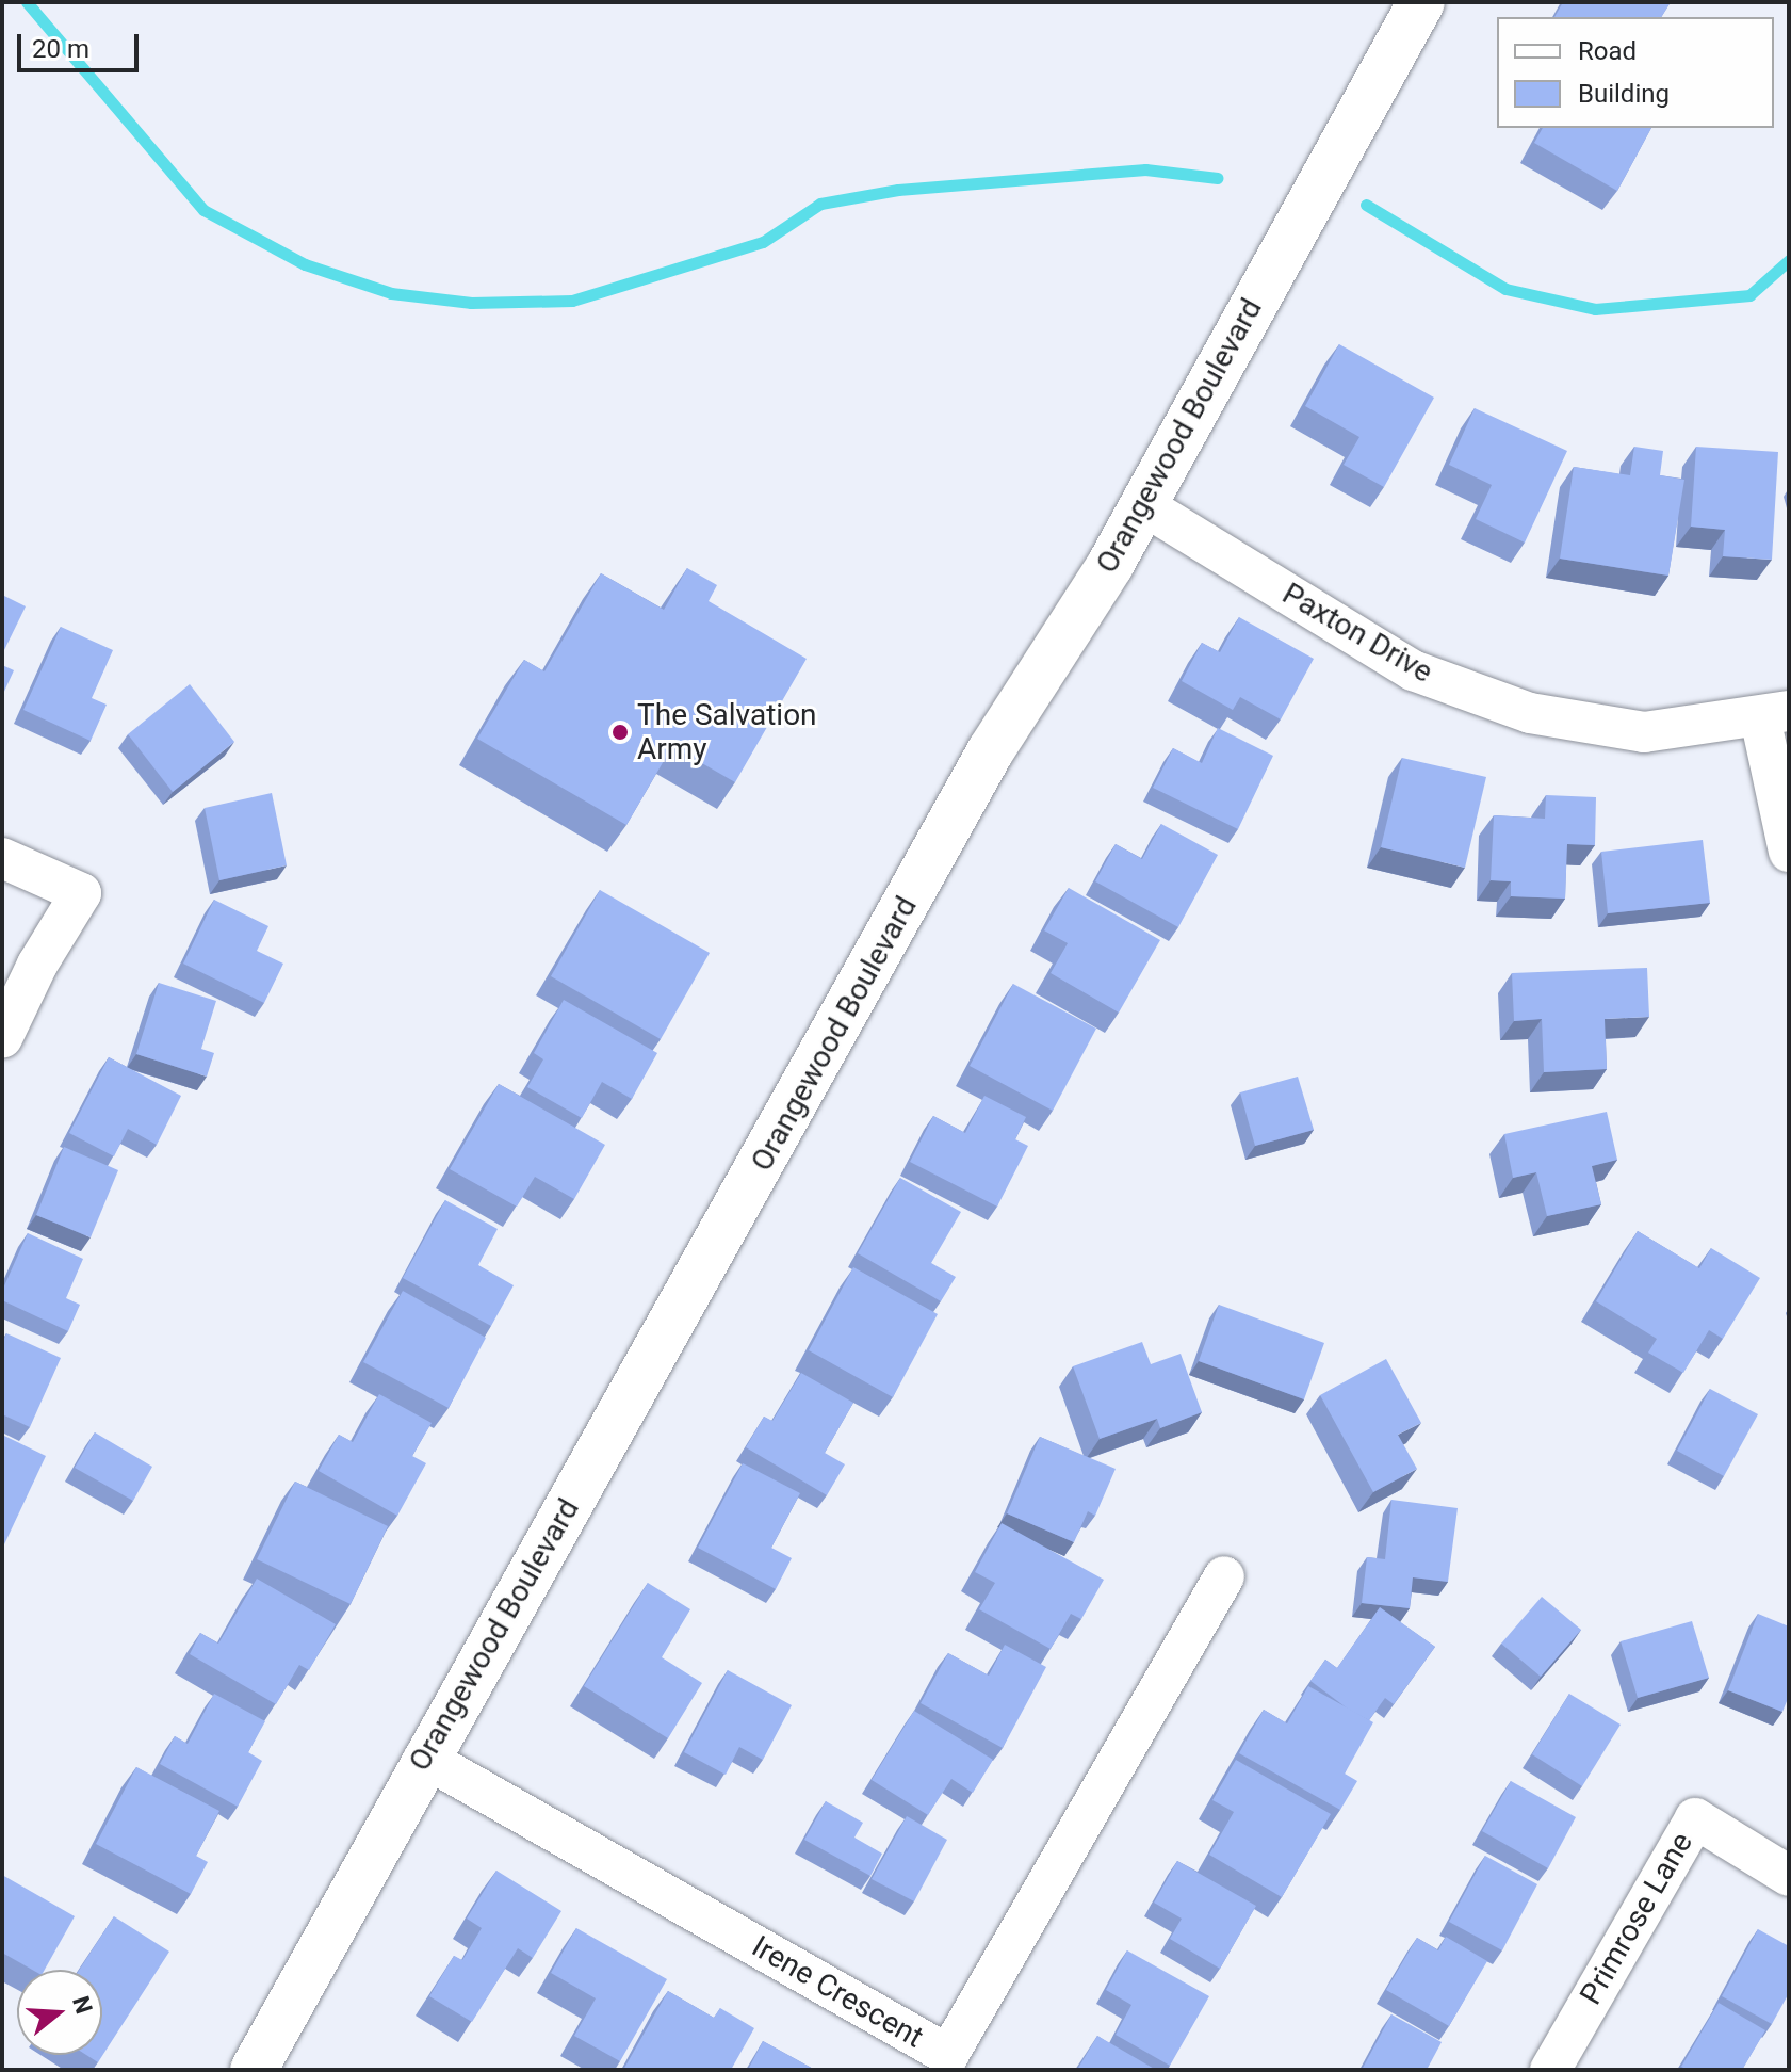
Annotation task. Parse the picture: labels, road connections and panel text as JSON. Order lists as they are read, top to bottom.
{
  "streets": {
    "street": [
      "Orangewood Boulevard",
      "Paxton Drive",
      "Primrose Lane",
      "Irene Crescent"
    ]
  },
  "crossings": [
    ["Orangewood Boulevard", "Paxton Drive"],
    ["Orangewood Boulevard", "Irene Crescent"]
  ],
  "places": ["The Salvation Army"],
  "legend": ["Road", "Building"],
  "scale_bar": "20 m",
  "north": "right"
}
